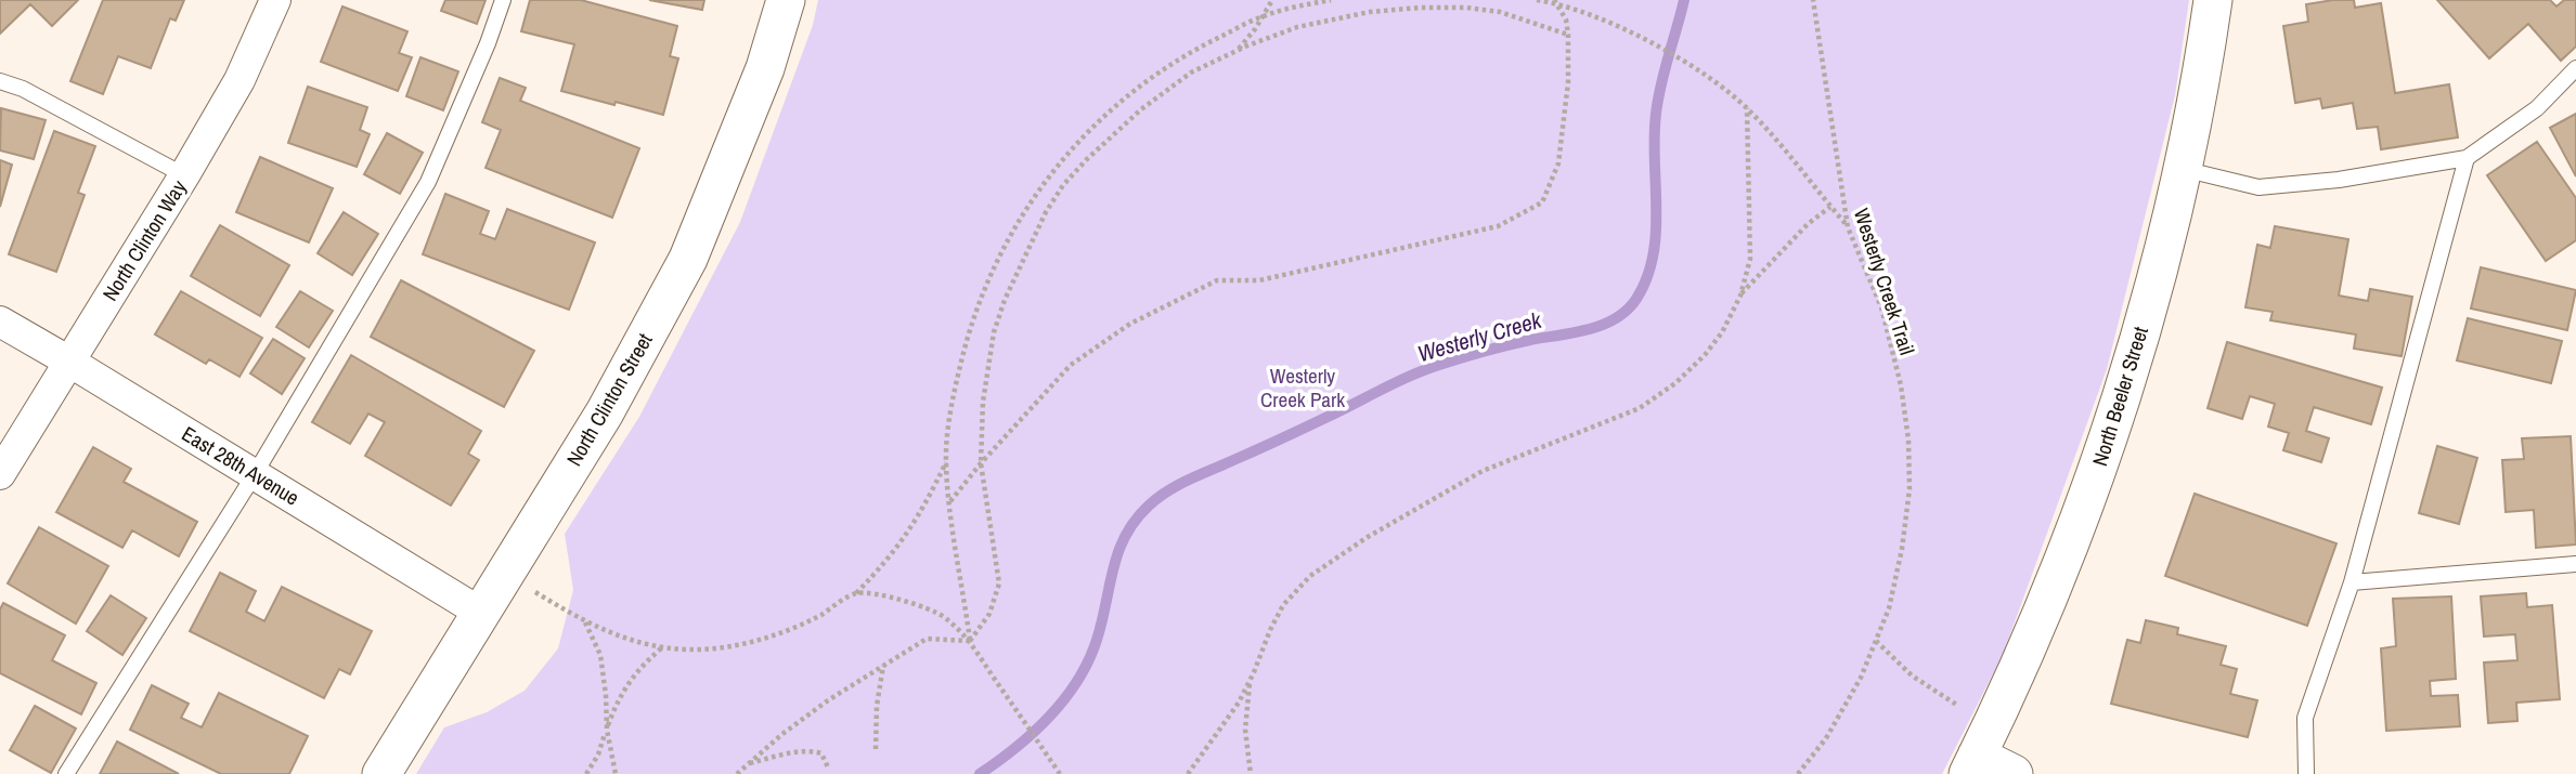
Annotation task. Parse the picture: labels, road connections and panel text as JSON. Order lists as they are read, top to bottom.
{
  "streets": {
    "street": [
      "North Clinton Way",
      "North Beeler Street",
      "North Clinton Street",
      "East 28th Avenue"
    ],
    "path": ["Westerly Creek Trail"]
  },
  "crossings": [
    ["North Clinton Way", "East 28th Avenue"],
    ["North Clinton Street", "East 28th Avenue"]
  ],
  "water": ["Westerly Creek"],
  "parks": ["Westerly Creek Park"]
}
